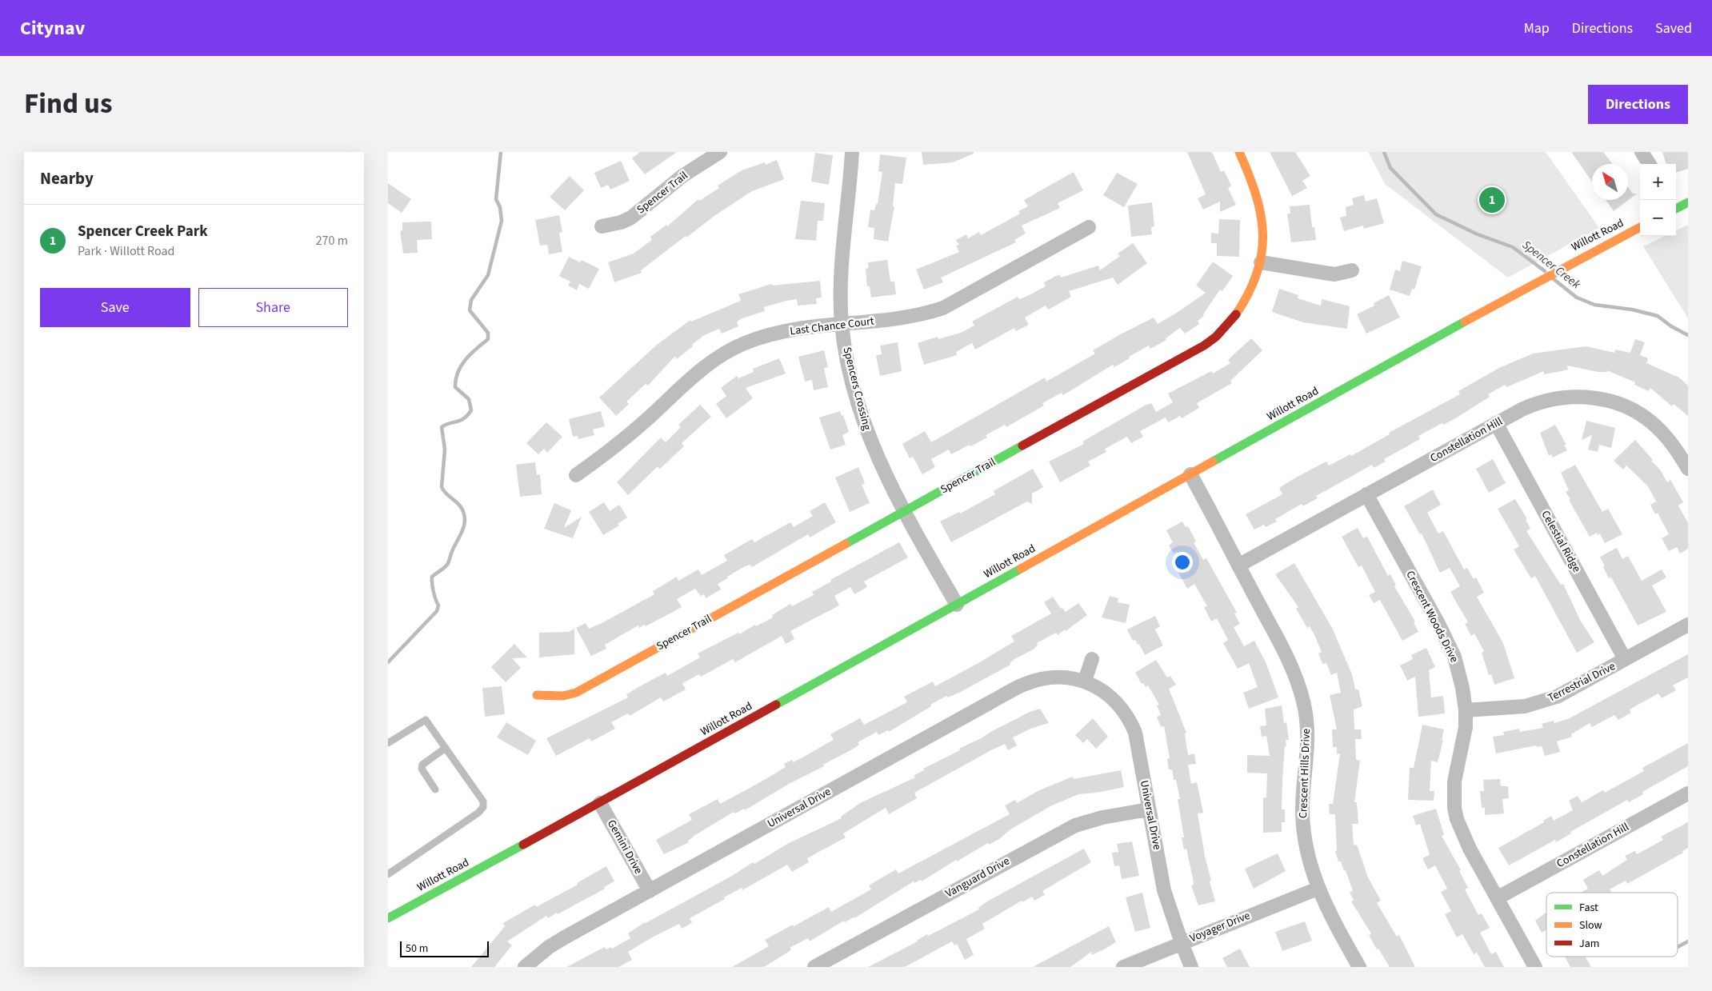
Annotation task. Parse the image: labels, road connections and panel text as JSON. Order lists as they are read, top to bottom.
{
  "streets": {
    "main road": ["Spencer Trail", "Willott Road"],
    "street": [
      "Last Chance Court",
      "Spencers Crossing",
      "Constellation Hill",
      "Celestial Ridge",
      "Crescent Woods Drive",
      "Terrestrial Drive",
      "Crescent Hills Drive",
      "Universal Drive",
      "Gemini Drive",
      "Vanguard Drive",
      "Voyager Drive"
    ]
  },
  "crossings": [
    ["Spencer Trail", "Spencers Crossing"],
    ["Willott Road", "Spencers Crossing"],
    ["Willott Road", "Crescent Hills Drive"],
    ["Willott Road", "Gemini Drive"],
    ["Last Chance Court", "Spencers Crossing"],
    ["Constellation Hill", "Celestial Ridge"],
    ["Constellation Hill", "Crescent Woods Drive"],
    ["Constellation Hill", "Crescent Hills Drive"],
    ["Celestial Ridge", "Terrestrial Drive"],
    ["Crescent Woods Drive", "Terrestrial Drive"],
    ["Crescent Hills Drive", "Voyager Drive"],
    ["Universal Drive", "Gemini Drive"],
    ["Universal Drive", "Vanguard Drive"],
    ["Universal Drive", "Voyager Drive"]
  ],
  "water": ["Spencer Creek"],
  "legend": ["Fast", "Slow", "Jam"],
  "scale_bar": "50 m",
  "north": "top left",
  "page": {
    "header": "Citynav",
    "nav": ["Map", "Directions", "Saved"],
    "title": "Find us",
    "buttons": [
      "Directions",
      ["Save", "Share"]
    ],
    "heading": "Nearby",
    "map_buttons": ["+", "−"],
    "pins": "1",
    "list": [
      {
        "mark": "1",
        "name": "Spencer Creek Park",
        "note": "Park · Willott Road",
        "value": "270 m"
      }
    ],
    "scale": "50 m"
  }
}
